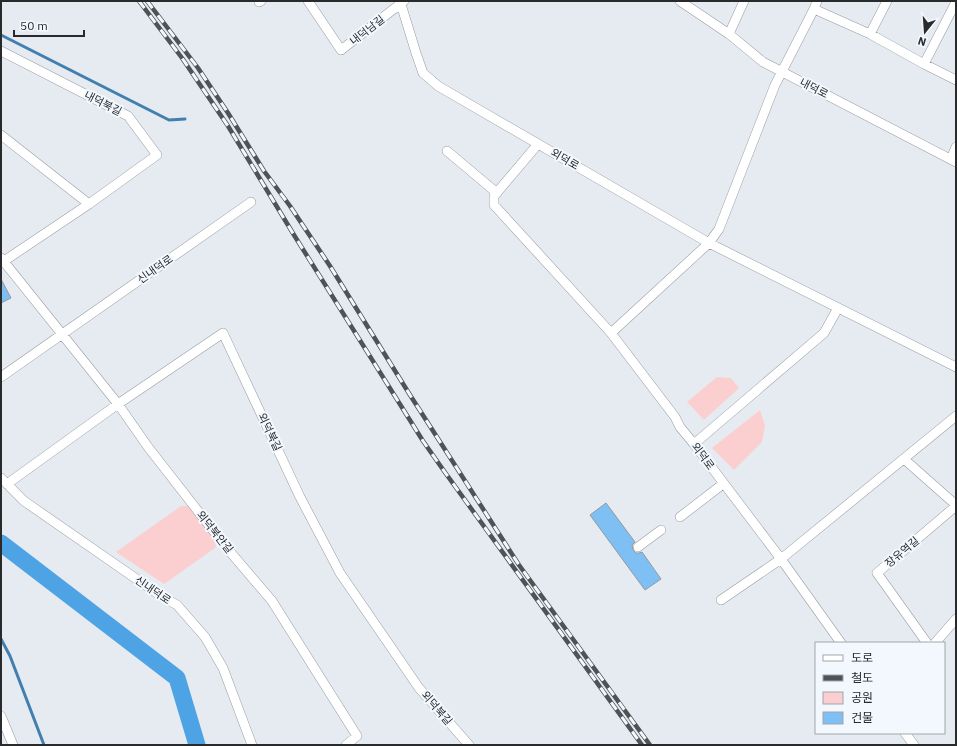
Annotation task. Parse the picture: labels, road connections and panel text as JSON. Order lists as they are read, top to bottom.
{
  "streets": {
    "street": [
      "내덕남길",
      "내덕로",
      "내덕북길",
      "외덕로",
      "신내덕로",
      "외덕북길",
      "외덕북안길",
      "장유역길"
    ]
  },
  "crossings": [
    ["내덕남길", "외덕로"],
    ["내덕북길", "신내덕로"],
    ["내덕북길", "외덕북안길"],
    ["신내덕로", "외덕북길"],
    ["신내덕로", "외덕북안길"],
    ["외덕북길", "외덕북안길"]
  ],
  "legend": [
    "도로",
    "철도",
    "공원",
    "건물"
  ],
  "scale_bar": "50 m",
  "north": "bottom"
}
